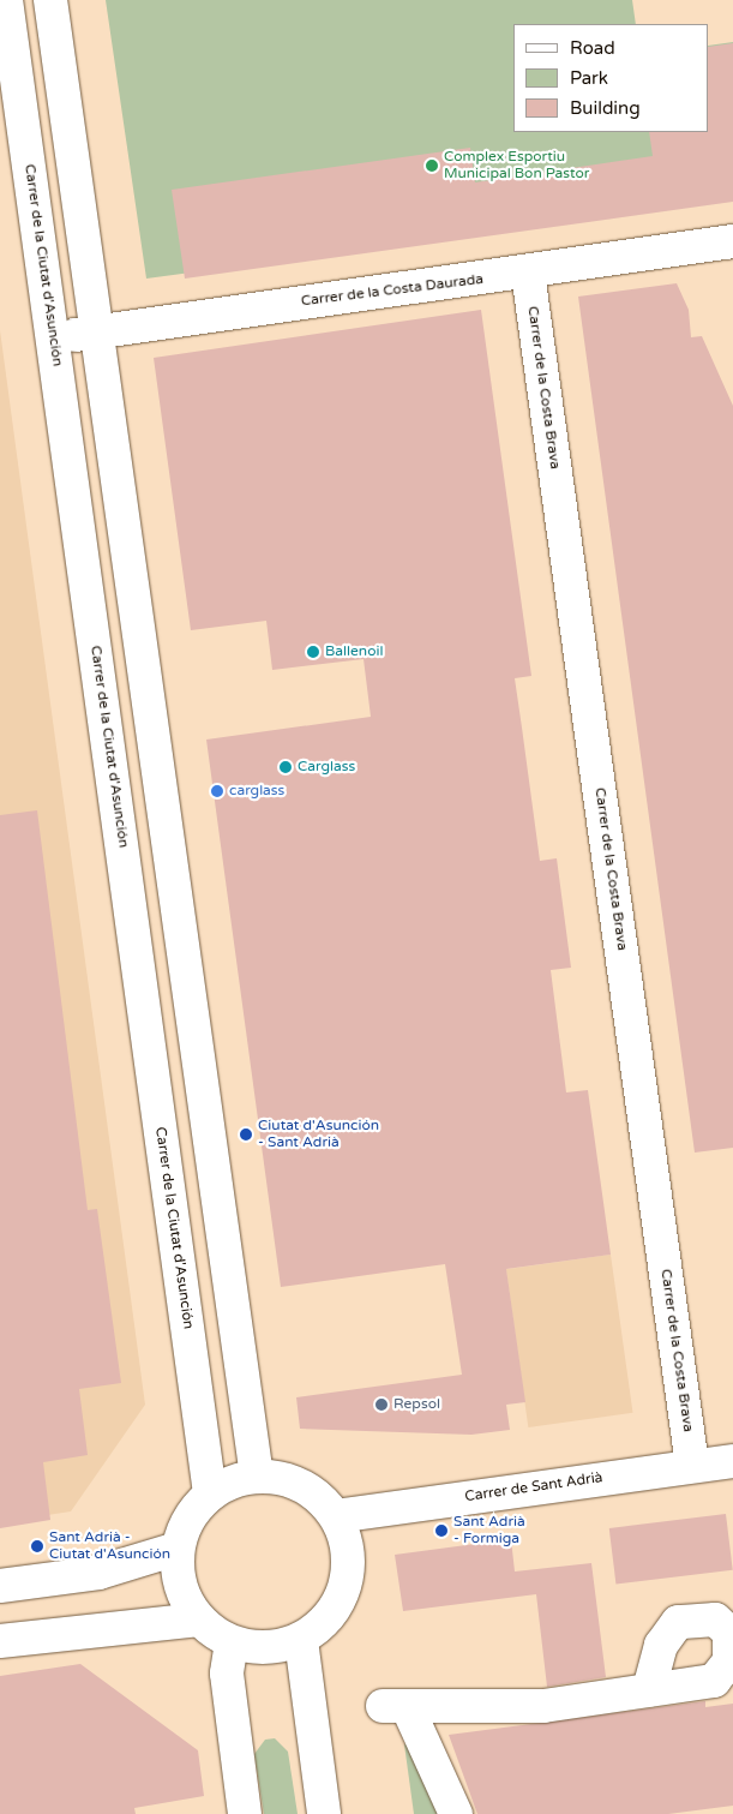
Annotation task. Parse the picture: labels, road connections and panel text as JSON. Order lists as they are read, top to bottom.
{
  "streets": {
    "street": [
      "Carrer de la Ciutat d'Asunción",
      "Carrer de la Costa Daurada",
      "Carrer de la Costa Brava",
      "Carrer de Sant Adrià"
    ]
  },
  "crossings": [
    ["Carrer de la Ciutat d'Asunción", "Carrer de la Costa Daurada"],
    ["Carrer de la Ciutat d'Asunción", "Carrer de Sant Adrià"],
    ["Carrer de la Costa Daurada", "Carrer de la Costa Brava"],
    ["Carrer de la Costa Brava", "Carrer de Sant Adrià"]
  ],
  "places": [
    "Complex Esportiu Municipal Bon Pastor",
    "Ballenoil",
    "Carglass",
    "carglass",
    "Ciutat d'Asunción - Sant Adrià",
    "Repsol",
    "Sant Adrià - Formiga",
    "Sant Adrià - Ciutat d'Asunción"
  ],
  "legend": ["Road", "Park", "Building"]
}
